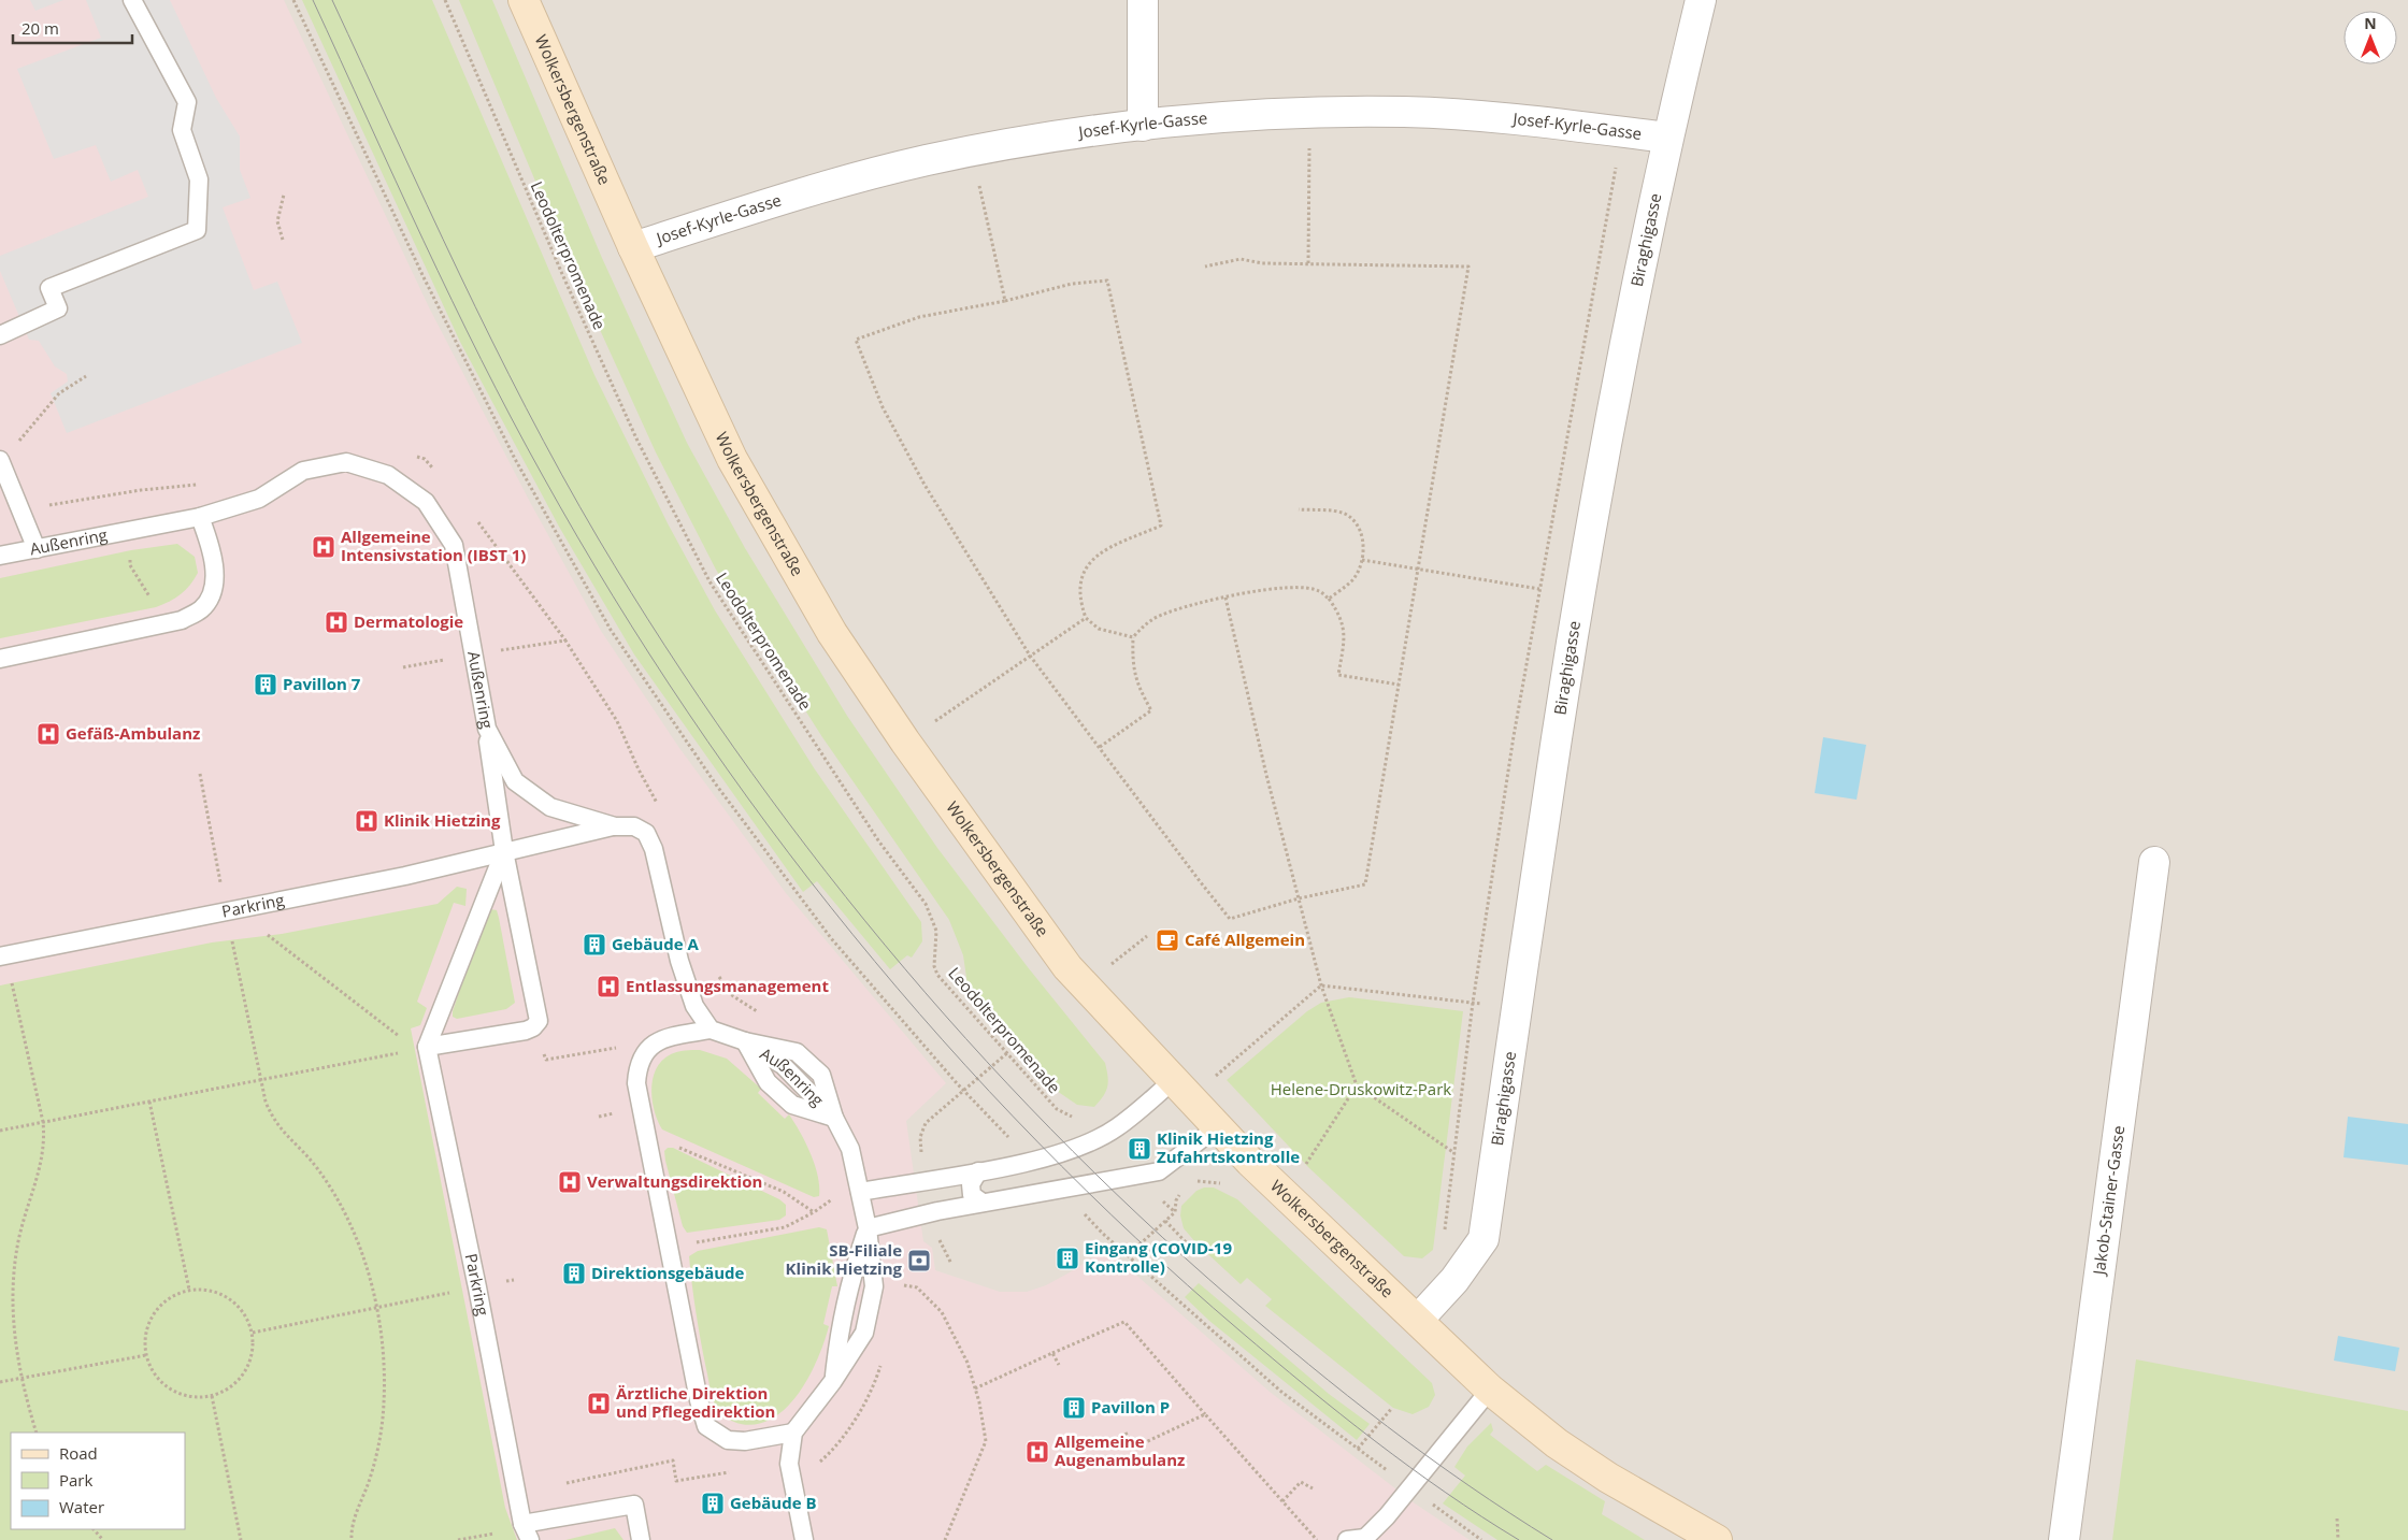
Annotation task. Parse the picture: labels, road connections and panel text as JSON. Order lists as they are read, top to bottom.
{
  "streets": {
    "street": [
      "Wolkersbergenstraße",
      "Josef-Kyrle-Gasse",
      "Biraghigasse",
      "Jakob-Stainer-Gasse"
    ],
    "lane": ["Außenring", "Parkring"],
    "path": ["Leodolterpromenade"]
  },
  "crossings": [
    ["Wolkersbergenstraße", "Josef-Kyrle-Gasse"],
    ["Wolkersbergenstraße", "Biraghigasse"],
    ["Josef-Kyrle-Gasse", "Biraghigasse"],
    ["Außenring", "Parkring"]
  ],
  "parks": ["Helene-Druskowitz-Park"],
  "places": {
    "hospital": [
      "Allgemeine Intensivstation (IBST 1)",
      "Dermatologie",
      "Gefäß-Ambulanz",
      "Klinik Hietzing",
      "Entlassungsmanagement",
      "Verwaltungsdirektion",
      "Ärztliche Direktion und Pflegedirektion",
      "Allgemeine Augenambulanz"
    ],
    "building": [
      "Pavillon 7",
      "Gebäude A",
      "Klinik Hietzing Zufahrtskontrolle",
      "Eingang (COVID-19 Kontrolle)",
      "Direktionsgebäude",
      "Pavillon P",
      "Gebäude B"
    ],
    "cafe": ["Café Allgemein"],
    "bank": ["SB-Filiale Klinik Hietzing"]
  },
  "legend": ["Road", "Park", "Water"],
  "scale_bar": "20 m",
  "north": "top"
}
